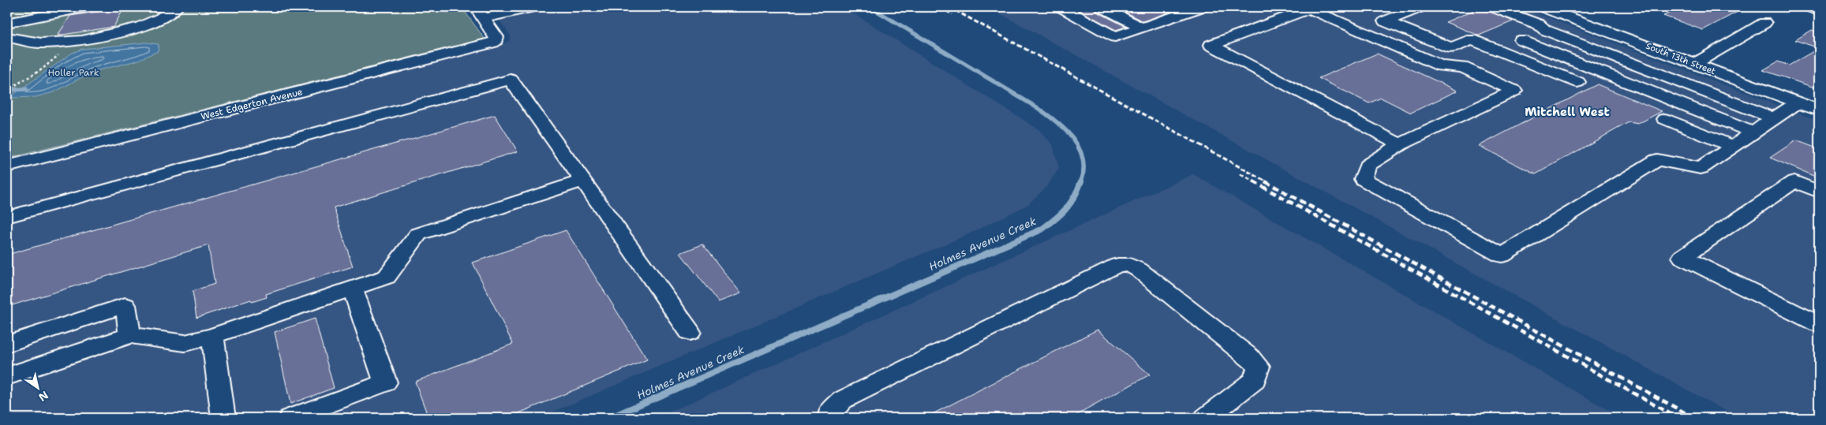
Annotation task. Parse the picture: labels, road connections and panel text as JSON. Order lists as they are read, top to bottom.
{
  "streets": {
    "street": ["South 13th Street", "West Edgerton Avenue"]
  },
  "districts": ["Mitchell West"],
  "water": ["Holmes Avenue Creek"],
  "parks": ["Holler Park"],
  "north": "bottom right"
}
